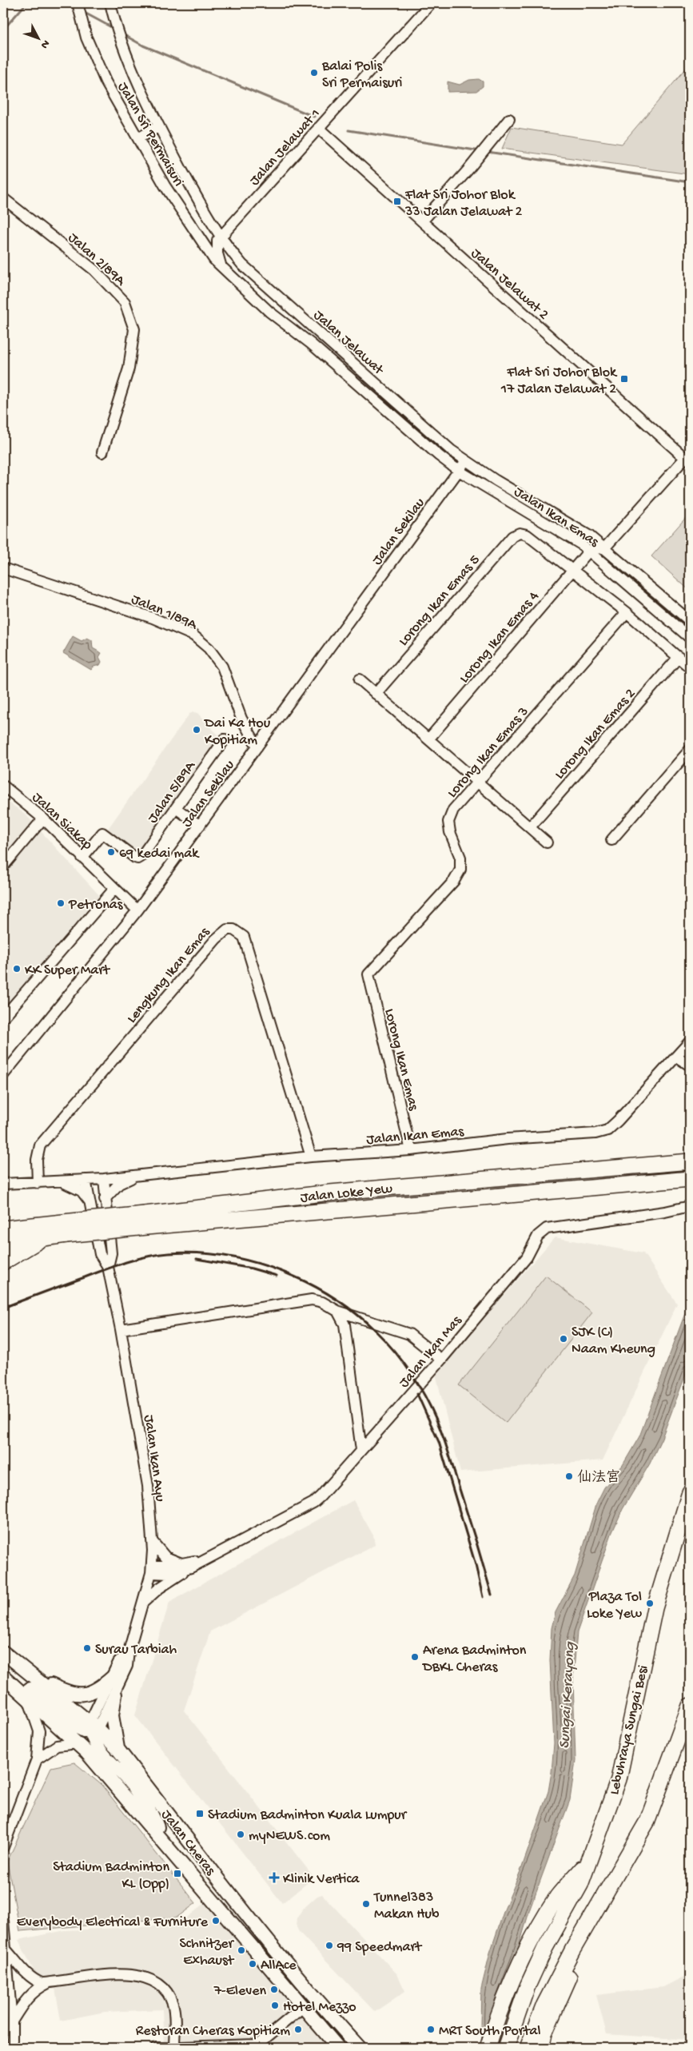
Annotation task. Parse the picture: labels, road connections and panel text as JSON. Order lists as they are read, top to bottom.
{
  "streets": {
    "highway": ["Jalan Loke Yew", "Lebuhraya Sungai Besi"],
    "main road": ["Jalan Cheras"],
    "street": [
      "Jalan Sri Permaisuri",
      "Jalan Jelawat 1",
      "Jalan 2/89A",
      "Jalan Jelawat 2",
      "Jalan Jelawat",
      "Jalan Ikan Emas",
      "Jalan Sekilau",
      "Lorong Ikan Emas 5",
      "Jalan 1/89A",
      "Lorong Ikan Emas 4",
      "Lorong Ikan Emas 2",
      "Lorong Ikan Emas 3",
      "Jalan 5/89A",
      "Jalan Siakap",
      "Lengkung Ikan Emas",
      "Lorong Ikan Emas",
      "Jalan Ikan Mas",
      "Jalan Ikan Ayu"
    ]
  },
  "crossings": [
    ["Jalan Sri Permaisuri", "Jalan Jelawat 1"],
    ["Jalan Sri Permaisuri", "Jalan Jelawat"],
    ["Jalan Jelawat 1", "Jalan Jelawat 2"],
    ["Jalan Jelawat 1", "Jalan Jelawat"],
    ["Jalan Jelawat 2", "Jalan Ikan Emas"],
    ["Jalan Jelawat", "Jalan Ikan Emas"],
    ["Jalan Jelawat", "Jalan Sekilau"],
    ["Jalan Ikan Emas", "Jalan Sekilau"],
    ["Jalan Ikan Emas", "Lorong Ikan Emas 4"],
    ["Jalan Ikan Emas", "Lengkung Ikan Emas"],
    ["Jalan Ikan Emas", "Lorong Ikan Emas"],
    ["Jalan Ikan Emas", "Jalan Ikan Ayu"],
    ["Jalan Sekilau", "Jalan 1/89A"],
    ["Jalan Sekilau", "Jalan Siakap"],
    ["Lorong Ikan Emas 5", "Lorong Ikan Emas 4"],
    ["Lorong Ikan Emas 3", "Lorong Ikan Emas"],
    ["Jalan 5/89A", "Jalan Siakap"],
    ["Jalan Ikan Mas", "Jalan Ikan Ayu"],
    ["Jalan Ikan Ayu", "Jalan Cheras"]
  ],
  "water": ["Sungai Kerayong"],
  "places": {
    "other": [
      "Balai Polis Sri Permaisuri",
      "Dai Ka Hou Kopitiam",
      "69 kedai mak",
      "Petronas",
      "KK Super Mart",
      "SJK (C) Naam Kheung",
      "仙法宫",
      "Plaza Tol Loke Yew",
      "Surau Tarbiah",
      "Arena Badminton DBKL Cheras",
      "myNEWS.com",
      "Tunnel383 Makan Hub",
      "Everybody Electrical & Furniture",
      "99 Speedmart",
      "Schnitzer Exhaust",
      "AllAce",
      "7-Eleven",
      "Hotel Mezzo",
      "Restoran Cheras Kopitiam",
      "MRT South Portal"
    ],
    "transit": [
      "Flat Sri Johor Blok 33 Jalan Jelawat 2",
      "Flat Sri Johor Blok 17 Jalan Jelawat 2",
      "Stadium Badminton Kuala Lumpur",
      "Stadium Badminton KL (Opp)"
    ],
    "health": ["Klinik Vertica"]
  },
  "north": "bottom right"
}
